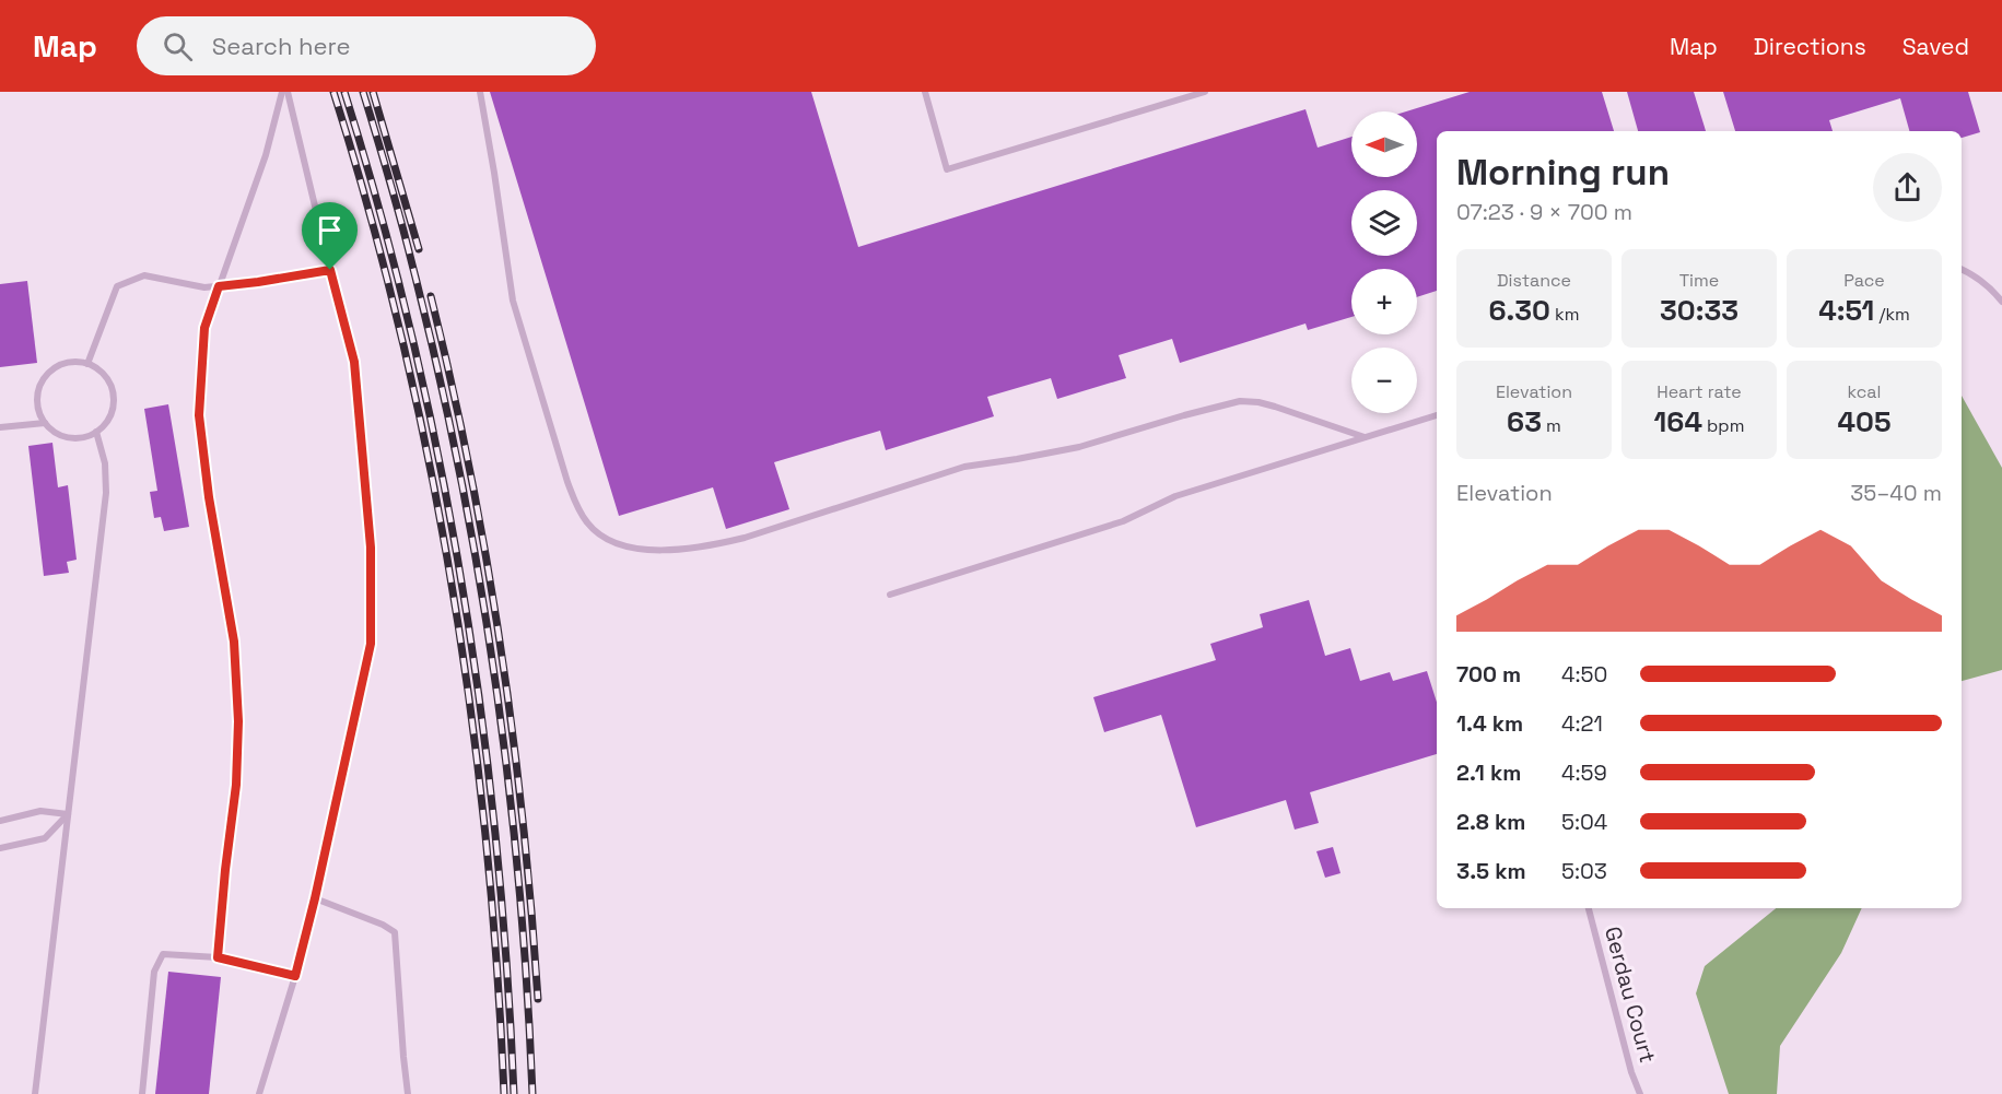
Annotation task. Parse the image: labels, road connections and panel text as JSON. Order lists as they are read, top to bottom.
{
  "streets": {
    "lane": ["Gerdau Court"]
  },
  "north": "left",
  "page": {
    "header": "Map",
    "search": "Search here",
    "nav": ["Map", "Directions", "Saved"],
    "map_buttons": ["+", "−"],
    "heading": ["Morning run", "07:23 · 9 × 700 m"],
    "stats": [
      ["Distance", "6.30 km"],
      ["Time", "30:33"],
      ["Pace", "4:51 /km"],
      ["Elevation", "63 m"],
      ["Heart rate", "164 bpm"],
      ["kcal", "405"]
    ],
    "chart": ["Elevation", "35–40 m"],
    "list": [
      {
        "name": "700 m",
        "note": "4:50"
      },
      {
        "name": "1.4 km",
        "note": "4:21"
      },
      {
        "name": "2.1 km",
        "note": "4:59"
      },
      {
        "name": "2.8 km",
        "note": "5:04"
      },
      {
        "name": "3.5 km",
        "note": "5:03"
      }
    ]
  }
}
